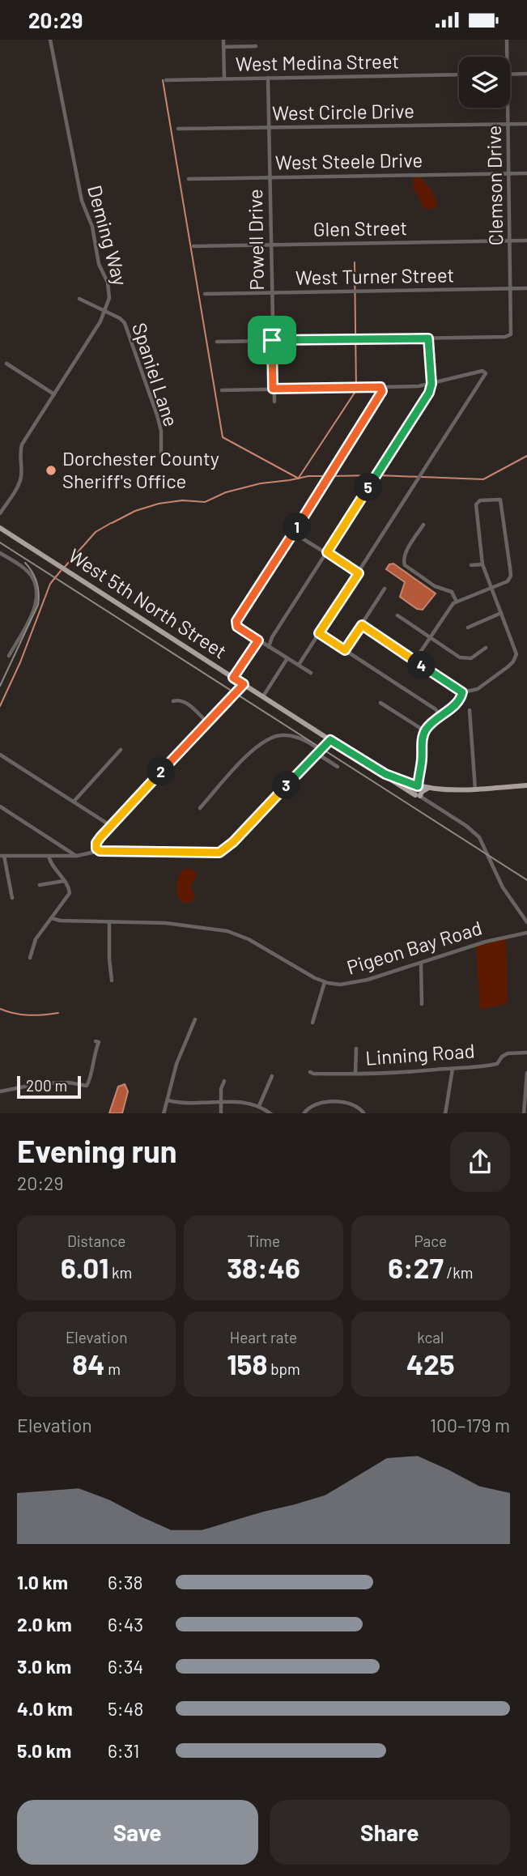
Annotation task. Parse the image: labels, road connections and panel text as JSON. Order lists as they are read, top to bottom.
{
  "streets": {
    "main road": ["West 5th North Street"],
    "street": [
      "West Medina Street",
      "West Circle Drive",
      "West Steele Drive",
      "Clemson Drive",
      "Glen Street",
      "Deming Way",
      "Powell Drive",
      "West Turner Street",
      "Spaniel Lane",
      "Pigeon Bay Road",
      "Linning Road"
    ]
  },
  "crossings": [
    ["West Medina Street", "Powell Drive"],
    ["West Circle Drive", "Clemson Drive"],
    ["West Circle Drive", "Powell Drive"],
    ["West Steele Drive", "Clemson Drive"],
    ["West Steele Drive", "Powell Drive"],
    ["Clemson Drive", "Glen Street"],
    ["Clemson Drive", "West Turner Street"],
    ["Glen Street", "Powell Drive"],
    ["Deming Way", "Spaniel Lane"],
    ["Powell Drive", "West Turner Street"]
  ],
  "places": ["Dorchester County Sheriff's Office"],
  "scale_bar": "200 m",
  "page": {
    "status": "20:29",
    "pins": [
      "5",
      "1",
      "4",
      "2",
      "3"
    ],
    "scale": "200 m",
    "heading": ["Evening run", "20:29"],
    "stats": [
      ["Distance", "6.01 km"],
      ["Time", "38:46"],
      ["Pace", "6:27 /km"],
      ["Elevation", "84 m"],
      ["Heart rate", "158 bpm"],
      ["kcal", "425"]
    ],
    "chart": ["Elevation", "100–179 m"],
    "list": [
      {
        "name": "1.0 km",
        "note": "6:38"
      },
      {
        "name": "2.0 km",
        "note": "6:43"
      },
      {
        "name": "3.0 km",
        "note": "6:34"
      },
      {
        "name": "4.0 km",
        "note": "5:48"
      },
      {
        "name": "5.0 km",
        "note": "6:31"
      }
    ],
    "buttons": ["Save", "Share"]
  }
}
